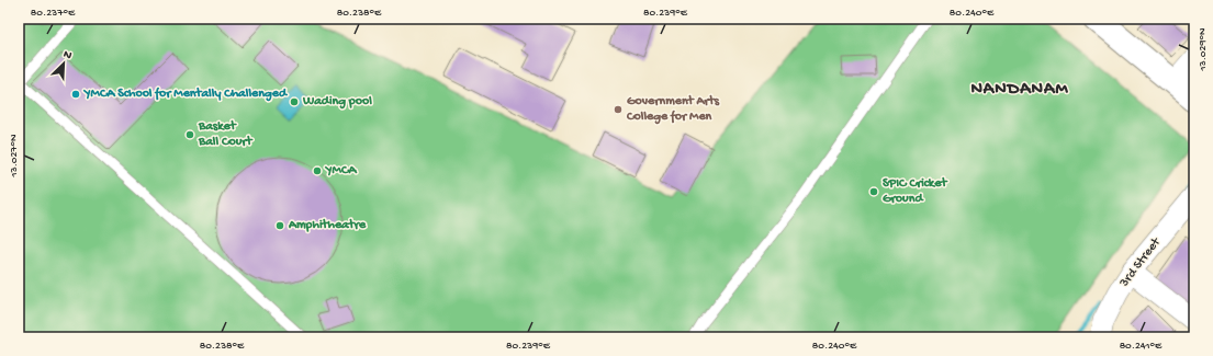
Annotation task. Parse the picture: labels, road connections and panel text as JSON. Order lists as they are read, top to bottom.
{
  "streets": {
    "street": ["3rd Street"]
  },
  "districts": ["NANDANAM"],
  "places": [
    "YMCA School for Mentally Challenged",
    "Wading pool",
    "Government Arts College for Men",
    "Basket Ball Court",
    "YMCA",
    "SPIC Cricket Ground",
    "Amphitheatre"
  ],
  "north": "top right",
  "coordinates": [
    "80.237°E",
    "80.238°E",
    "80.239°E",
    "80.240°E",
    "13.029°N",
    "13.027°N",
    "80.241°E"
  ]
}
